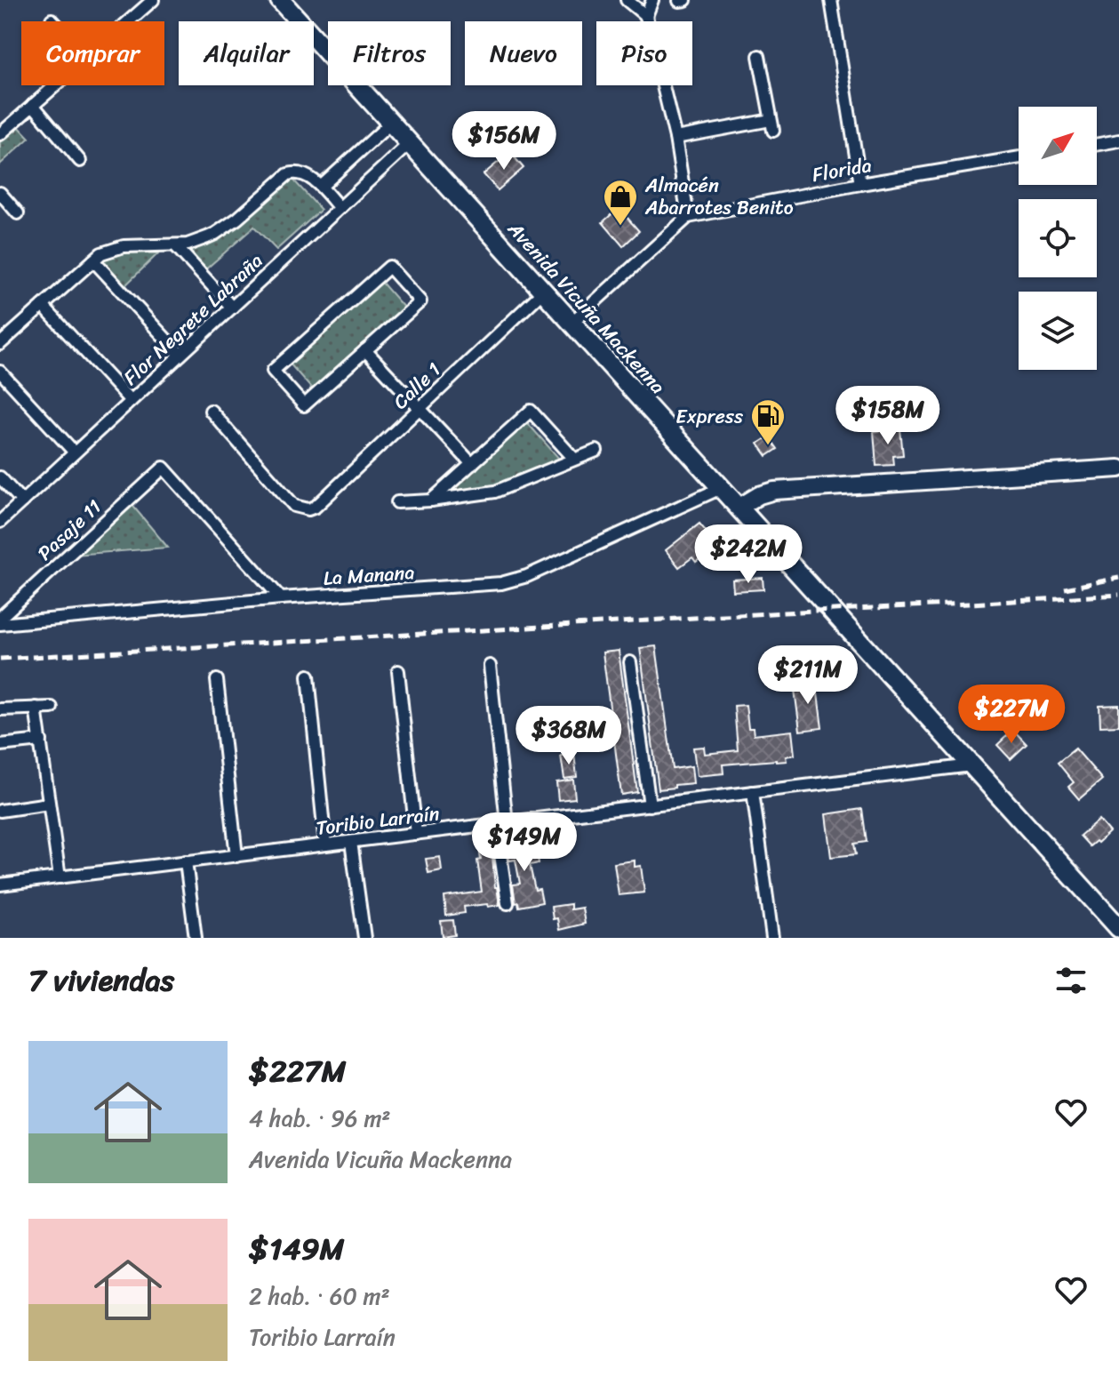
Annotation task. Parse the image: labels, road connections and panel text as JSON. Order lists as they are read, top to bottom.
{
  "streets": {
    "main road": ["Avenida Vicuña Mackenna"],
    "street": [
      "Florida",
      "Flor Negrete Labraña",
      "Calle 1",
      "Pasaje 11",
      "La Manana",
      "Toribio Larraín"
    ]
  },
  "crossings": [
    ["Avenida Vicuña Mackenna", "Flor Negrete Labraña"],
    ["Avenida Vicuña Mackenna", "Calle 1"],
    ["Avenida Vicuña Mackenna", "La Manana"],
    ["Avenida Vicuña Mackenna", "Toribio Larraín"],
    ["Pasaje 11", "La Manana"]
  ],
  "places": {
    "shop": ["Almacén Abarrotes Benito"],
    "fuel station": ["Express"]
  },
  "north": "top right",
  "page": {
    "chip": [
      "Comprar",
      "Alquilar",
      "Filtros",
      "Nuevo",
      "Piso"
    ],
    "price": [
      "$156M",
      "$158M",
      "$242M",
      "$211M",
      "$227M",
      "$368M",
      "$149M"
    ],
    "heading": "7 viviendas",
    "list": [
      {
        "name": "$227M",
        "note": "4 hab. · 96 m² · Avenida Vicuña Mackenna"
      },
      {
        "name": "$149M",
        "note": "2 hab. · 60 m² · Toribio Larraín"
      }
    ]
  }
}
